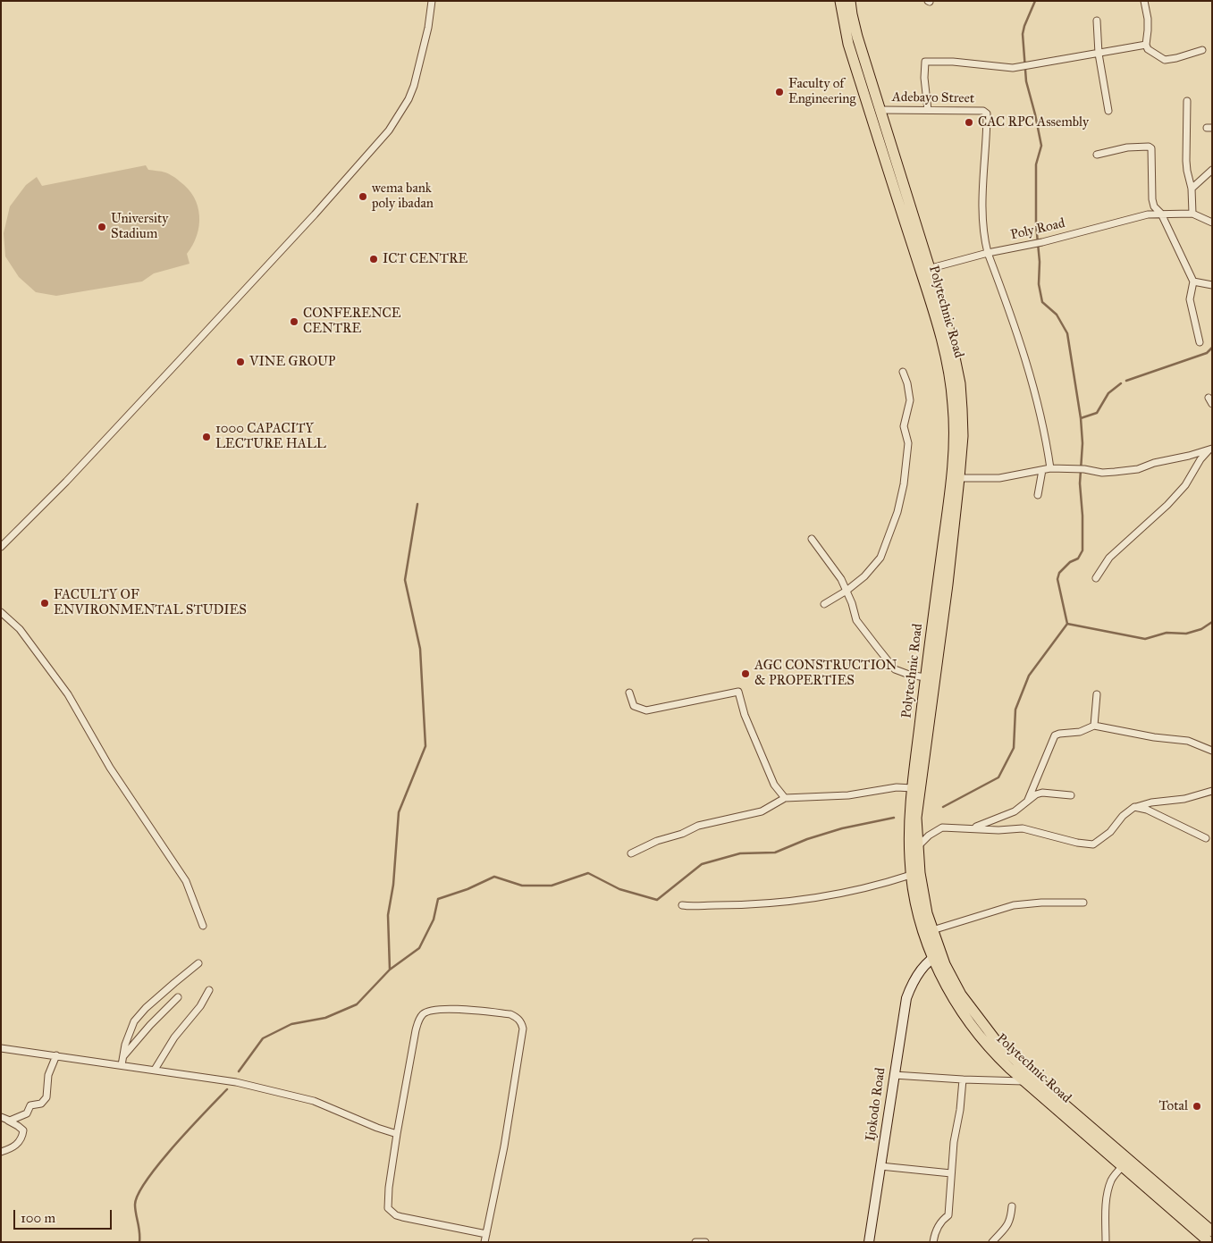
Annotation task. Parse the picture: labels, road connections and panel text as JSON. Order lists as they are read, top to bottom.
{
  "streets": {
    "main road": ["Polytechnic Road", "Ijokodo Road"],
    "street": ["Adebayo Street", "Poly Road"]
  },
  "crossings": [
    ["Adebayo Street", "Poly Road"],
    ["Adebayo Street", "Polytechnic Road"],
    ["Poly Road", "Polytechnic Road"],
    ["Polytechnic Road", "Ijokodo Road"]
  ],
  "places": [
    "Faculty of Engineering",
    "CAC RPC Assembly",
    "wema bank poly ibadan",
    "University Stadium",
    "ICT CENTRE",
    "CONFERENCE CENTRE",
    "VINE GROUP",
    "1000 CAPACITY LECTURE HALL",
    "FACULTY OF ENVIRONMENTAL STUDIES",
    "AGC CONSTRUCTION & PROPERTIES",
    "Total"
  ],
  "scale_bar": "100 m"
}
